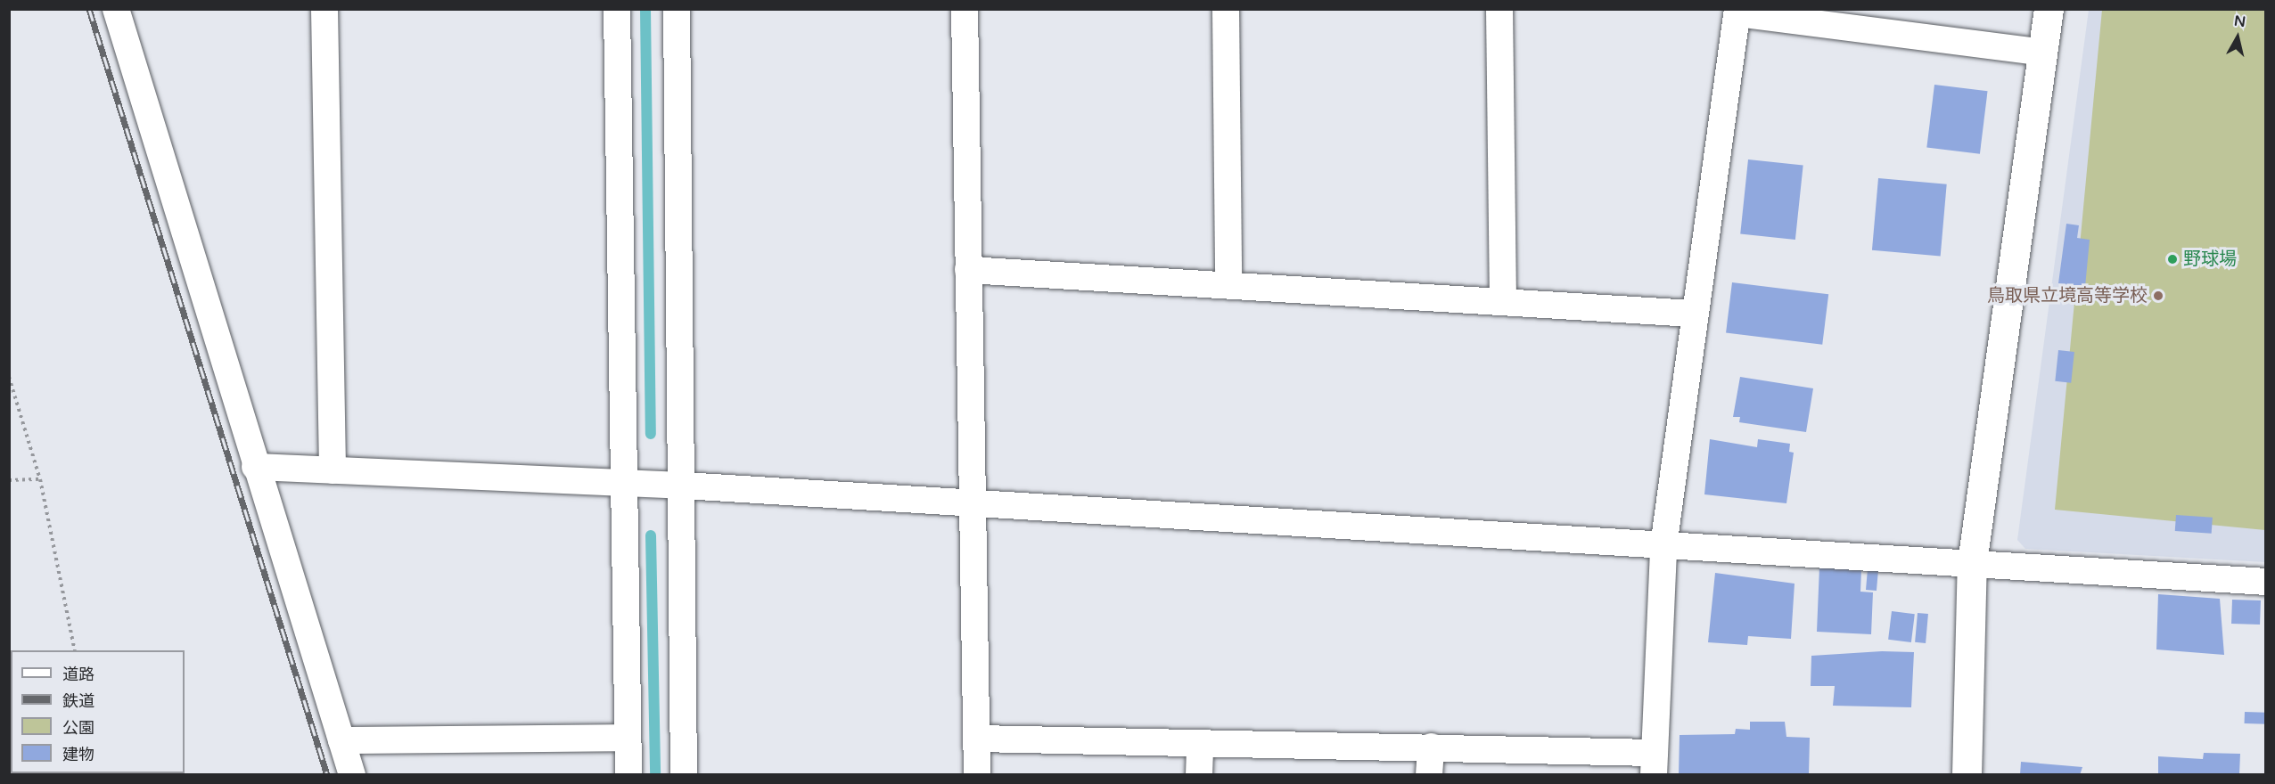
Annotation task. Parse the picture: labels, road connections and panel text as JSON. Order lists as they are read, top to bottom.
{
  "places": ["野球場", "鳥取県立境高等学校"],
  "legend": [
    "道路",
    "鉄道",
    "公園",
    "建物"
  ],
  "north": "top"
}
